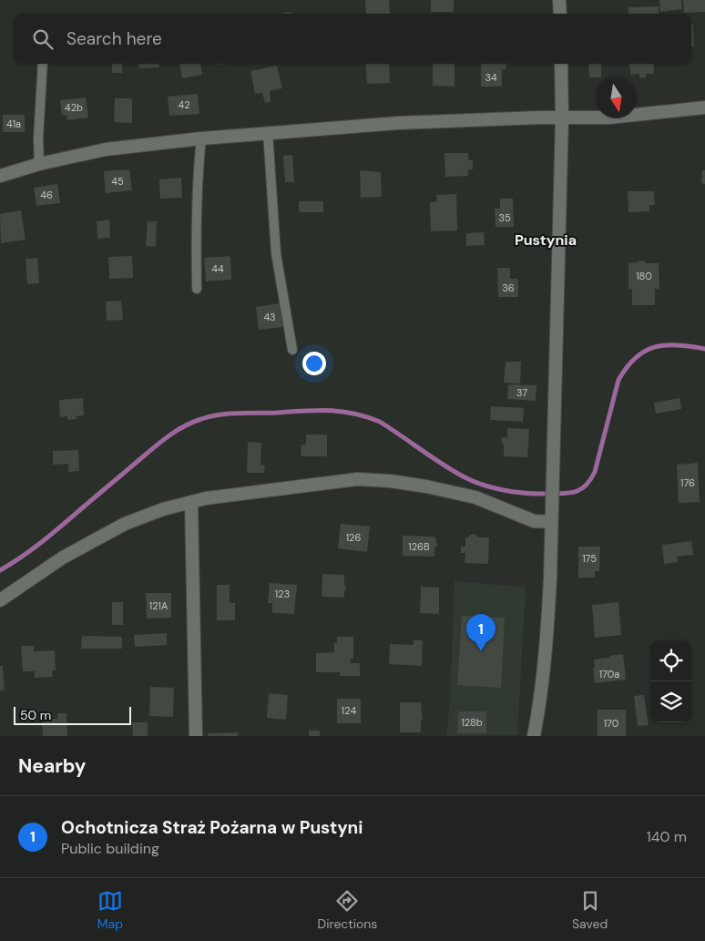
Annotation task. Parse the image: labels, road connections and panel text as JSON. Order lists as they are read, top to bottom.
{
  "districts": ["Pustynia"],
  "house_numbers": [
    "34",
    "42",
    "42b",
    "41a",
    "45",
    "46",
    "35",
    "44",
    "180",
    "36",
    "43",
    "37",
    "176",
    "126",
    "126B",
    "175",
    "123",
    "121A",
    "170a",
    "124",
    "128b",
    "170"
  ],
  "scale_bar": "50 m",
  "north": "bottom",
  "page": {
    "search": "Search here",
    "pins": "1",
    "scale": "50 m",
    "heading": "Nearby",
    "list": [
      {
        "mark": "1",
        "name": "Ochotnicza Straż Pożarna w Pustyni",
        "note": "Public building",
        "value": "140 m"
      }
    ],
    "nav": ["Map", "Directions", "Saved"]
  }
}
